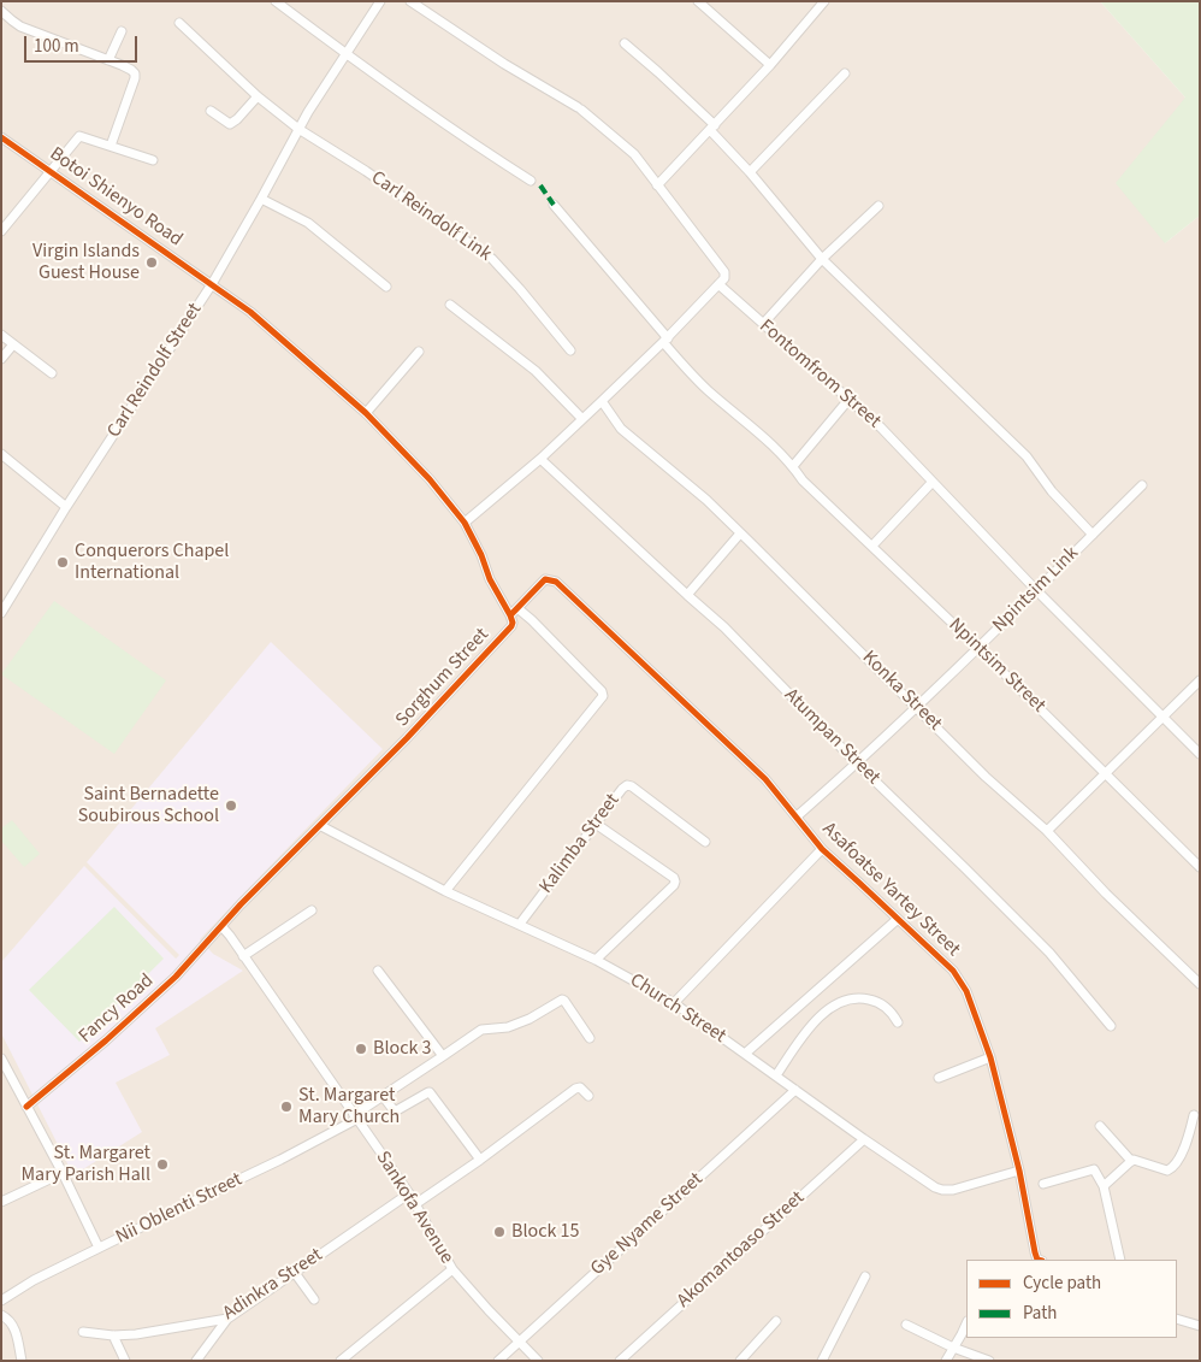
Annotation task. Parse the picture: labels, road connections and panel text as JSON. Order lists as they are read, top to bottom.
{
  "streets": {
    "street": [
      "Botoi Shienyo Road",
      "Carl Reindolf Link",
      "Carl Reindolf Street",
      "Fontomfrom Street",
      "Npintsim Link",
      "Npintsim Street",
      "Sorghum Street",
      "Konka Street",
      "Atumpan Street",
      "Kalimba Street",
      "Asafoatse Yartey Street",
      "Fancy Road",
      "Church Street",
      "Sankofa Avenue",
      "Nii Oblenti Street",
      "Gye Nyame Street",
      "Akomantoaso Street",
      "Adinkra Street"
    ]
  },
  "crossings": [
    ["Botoi Shienyo Road", "Carl Reindolf Street"],
    ["Botoi Shienyo Road", "Sorghum Street"],
    ["Carl Reindolf Link", "Carl Reindolf Street"],
    ["Carl Reindolf Street", "Sorghum Street"],
    ["Fontomfrom Street", "Npintsim Link"],
    ["Npintsim Link", "Npintsim Street"],
    ["Npintsim Link", "Konka Street"],
    ["Npintsim Link", "Atumpan Street"],
    ["Npintsim Link", "Asafoatse Yartey Street"],
    ["Sorghum Street", "Asafoatse Yartey Street"],
    ["Sorghum Street", "Fancy Road"],
    ["Sorghum Street", "Church Street"],
    ["Sorghum Street", "Sankofa Avenue"],
    ["Kalimba Street", "Church Street"],
    ["Asafoatse Yartey Street", "Church Street"],
    ["Fancy Road", "Sankofa Avenue"],
    ["Church Street", "Gye Nyame Street"],
    ["Church Street", "Akomantoaso Street"],
    ["Sankofa Avenue", "Nii Oblenti Street"],
    ["Sankofa Avenue", "Gye Nyame Street"],
    ["Sankofa Avenue", "Adinkra Street"]
  ],
  "places": [
    "Virgin Islands Guest House",
    "Conquerors Chapel International",
    "Saint Bernadette Soubirous School",
    "Block 3",
    "St. Margaret Mary Church",
    "St. Margaret Mary Parish Hall",
    "Block 15"
  ],
  "legend": ["Cycle path", "Path"],
  "scale_bar": "100 m"
}
